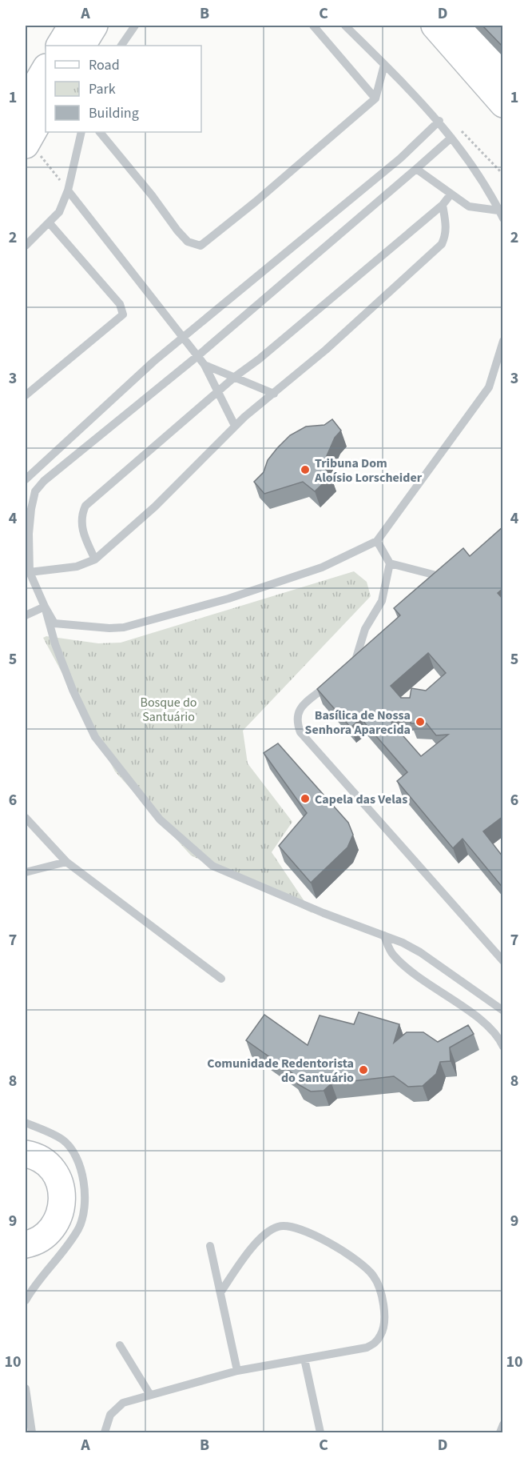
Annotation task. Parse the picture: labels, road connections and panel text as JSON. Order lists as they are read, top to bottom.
{
  "parks": ["Bosque do Santuário"],
  "places": [
    "Tribuna Dom Aloísio Lorscheider",
    "Basílica de Nossa Senhora Aparecida",
    "Capela das Velas",
    "Comunidade Redentorista do Santuário"
  ],
  "legend": ["Road", "Park", "Building"],
  "grid": {
    "columns": [
      "A",
      "B",
      "C",
      "D"
    ],
    "rows": [
      "1",
      "2",
      "3",
      "4",
      "5",
      "6",
      "7",
      "8",
      "9",
      "10"
    ]
  }
}
